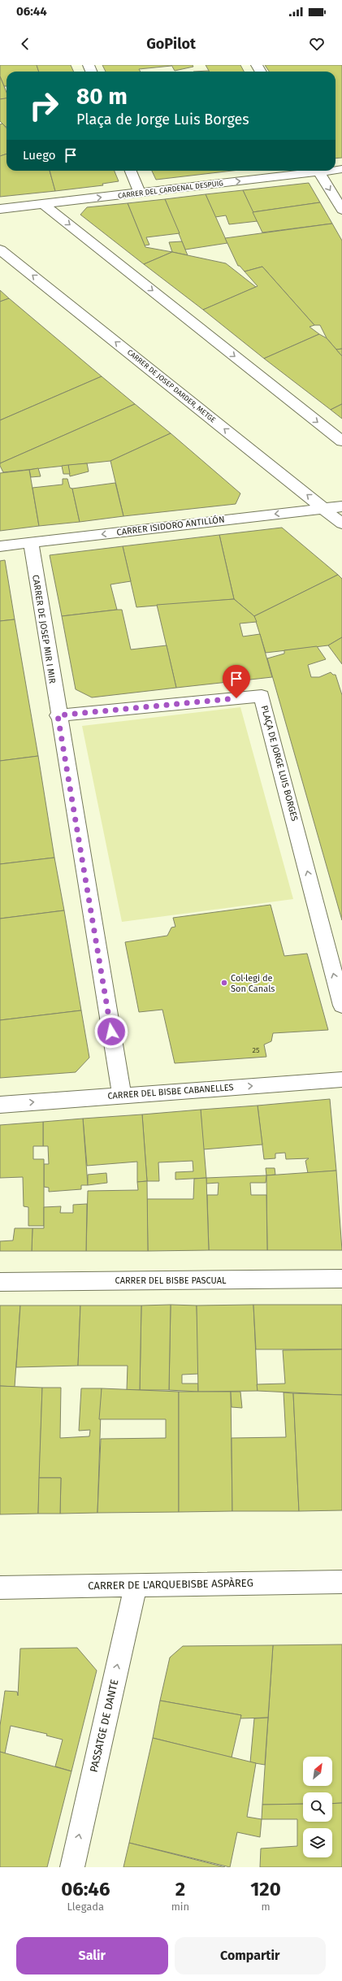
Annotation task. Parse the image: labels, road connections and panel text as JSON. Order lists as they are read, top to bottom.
{
  "streets": {
    "street": [
      "CARRER DEL CARDENAL DESPUIG",
      "CARRER DE JOSEP DARDER, METGE",
      "CARRER ISIDORO ANTILLÓN",
      "CARRER DE JOSEP MIR I MIR",
      "PLAÇA DE JORGE LUIS BORGES",
      "CARRER DEL BISBE CABANELLES",
      "CARRER DEL BISBE PASCUAL",
      "CARRER DE L'ARQUEBISBE ASPÀREG",
      "PASSATGE DE DANTE"
    ]
  },
  "crossings": [
    ["CARRER DE JOSEP DARDER, METGE", "CARRER ISIDORO ANTILLÓN"],
    ["CARRER ISIDORO ANTILLÓN", "CARRER DE JOSEP MIR I MIR"],
    ["CARRER DE JOSEP MIR I MIR", "PLAÇA DE JORGE LUIS BORGES"],
    ["CARRER DE L'ARQUEBISBE ASPÀREG", "PASSATGE DE DANTE"]
  ],
  "one_way": [
    "CARRER DEL CARDENAL DESPUIG",
    "CARRER ISIDORO ANTILLÓN",
    "CARRER DEL BISBE CABANELLES",
    "PASSATGE DE DANTE"
  ],
  "places": ["Col·legi de Son Canals"],
  "house_numbers": ["25"],
  "north": "top right",
  "page": {
    "status": "06:44",
    "header": "GoPilot",
    "turn": ["80 m", "Plaça de Jorge Luis Borges"],
    "then": "Luego",
    "eta": [
      "06:46",
      "Llegada",
      "2",
      "min",
      "120",
      "m"
    ],
    "buttons": ["Salir", "Compartir"]
  }
}
